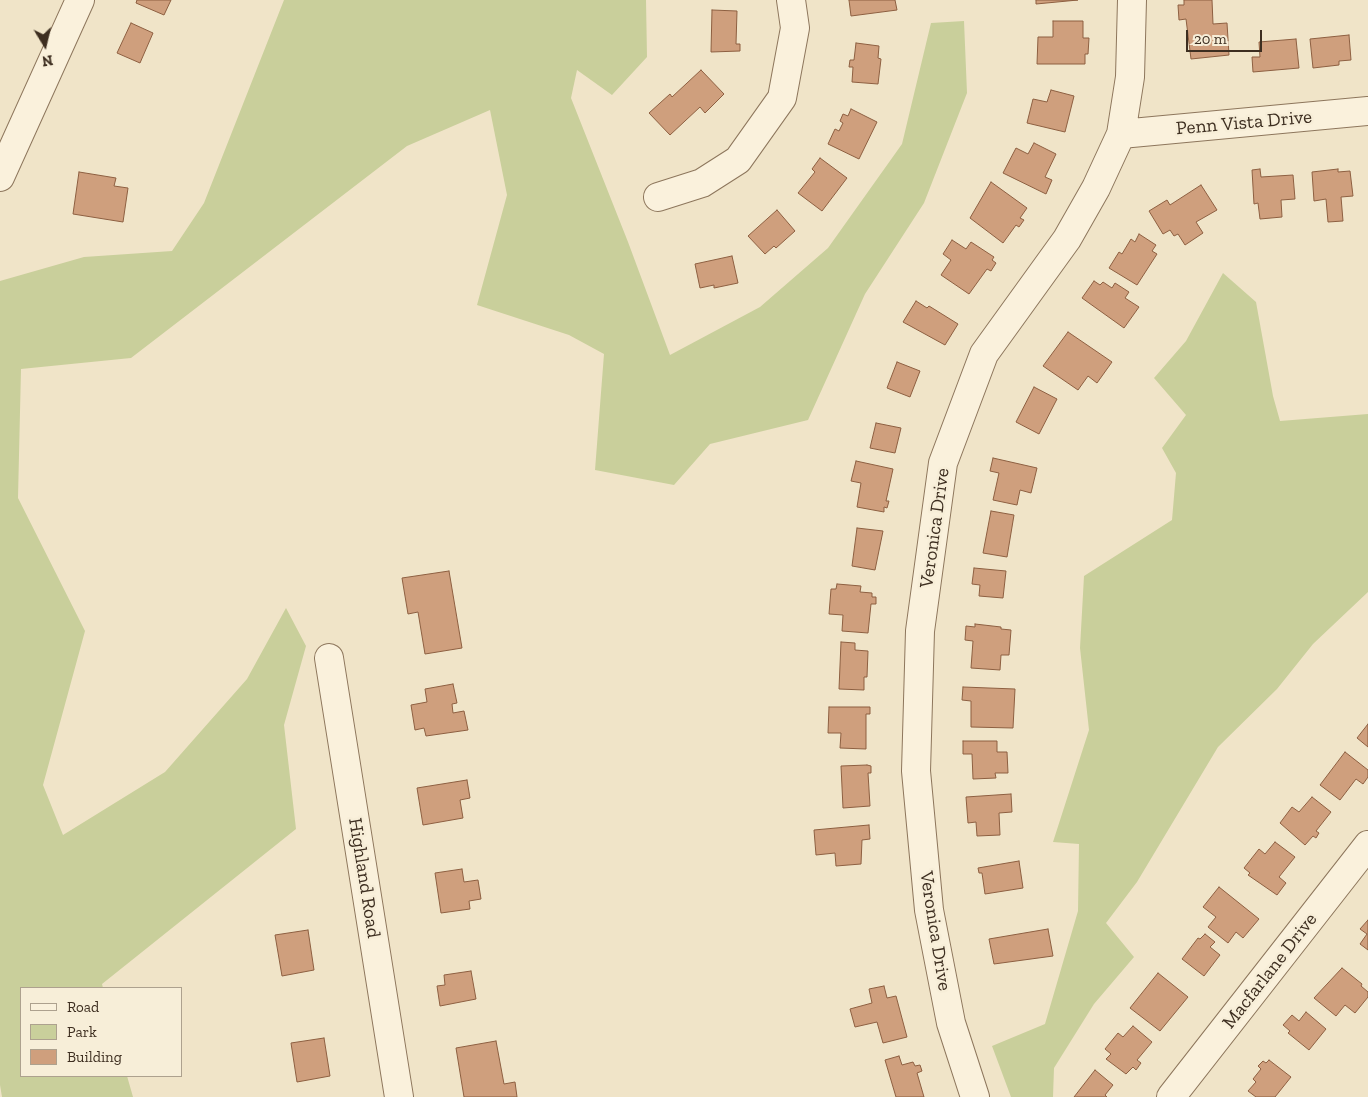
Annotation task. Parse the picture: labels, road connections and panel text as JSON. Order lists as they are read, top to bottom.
{
  "streets": {
    "street": [
      "Penn Vista Drive",
      "Veronica Drive",
      "Highland Road",
      "Macfarlane Drive"
    ]
  },
  "crossings": [
    ["Penn Vista Drive", "Veronica Drive"]
  ],
  "legend": ["Road", "Park", "Building"],
  "scale_bar": "20 m",
  "north": "bottom"
}
